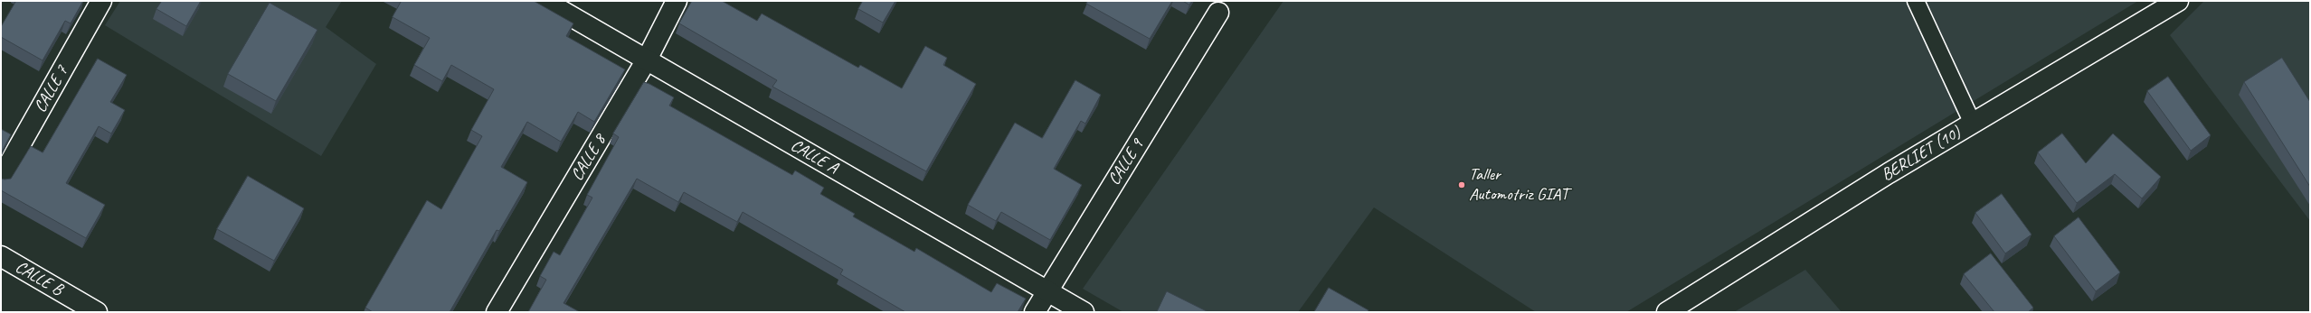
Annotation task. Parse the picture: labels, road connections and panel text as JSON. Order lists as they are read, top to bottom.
{
  "streets": {
    "street": [
      "CALLE 7",
      "BERLIET (10)",
      "CALLE A",
      "CALLE 8",
      "CALLE 9",
      "CALLE B"
    ]
  },
  "crossings": [
    ["CALLE A", "CALLE 8"],
    ["CALLE A", "CALLE 9"]
  ],
  "places": ["Taller Automotriz GIAT"]
}
